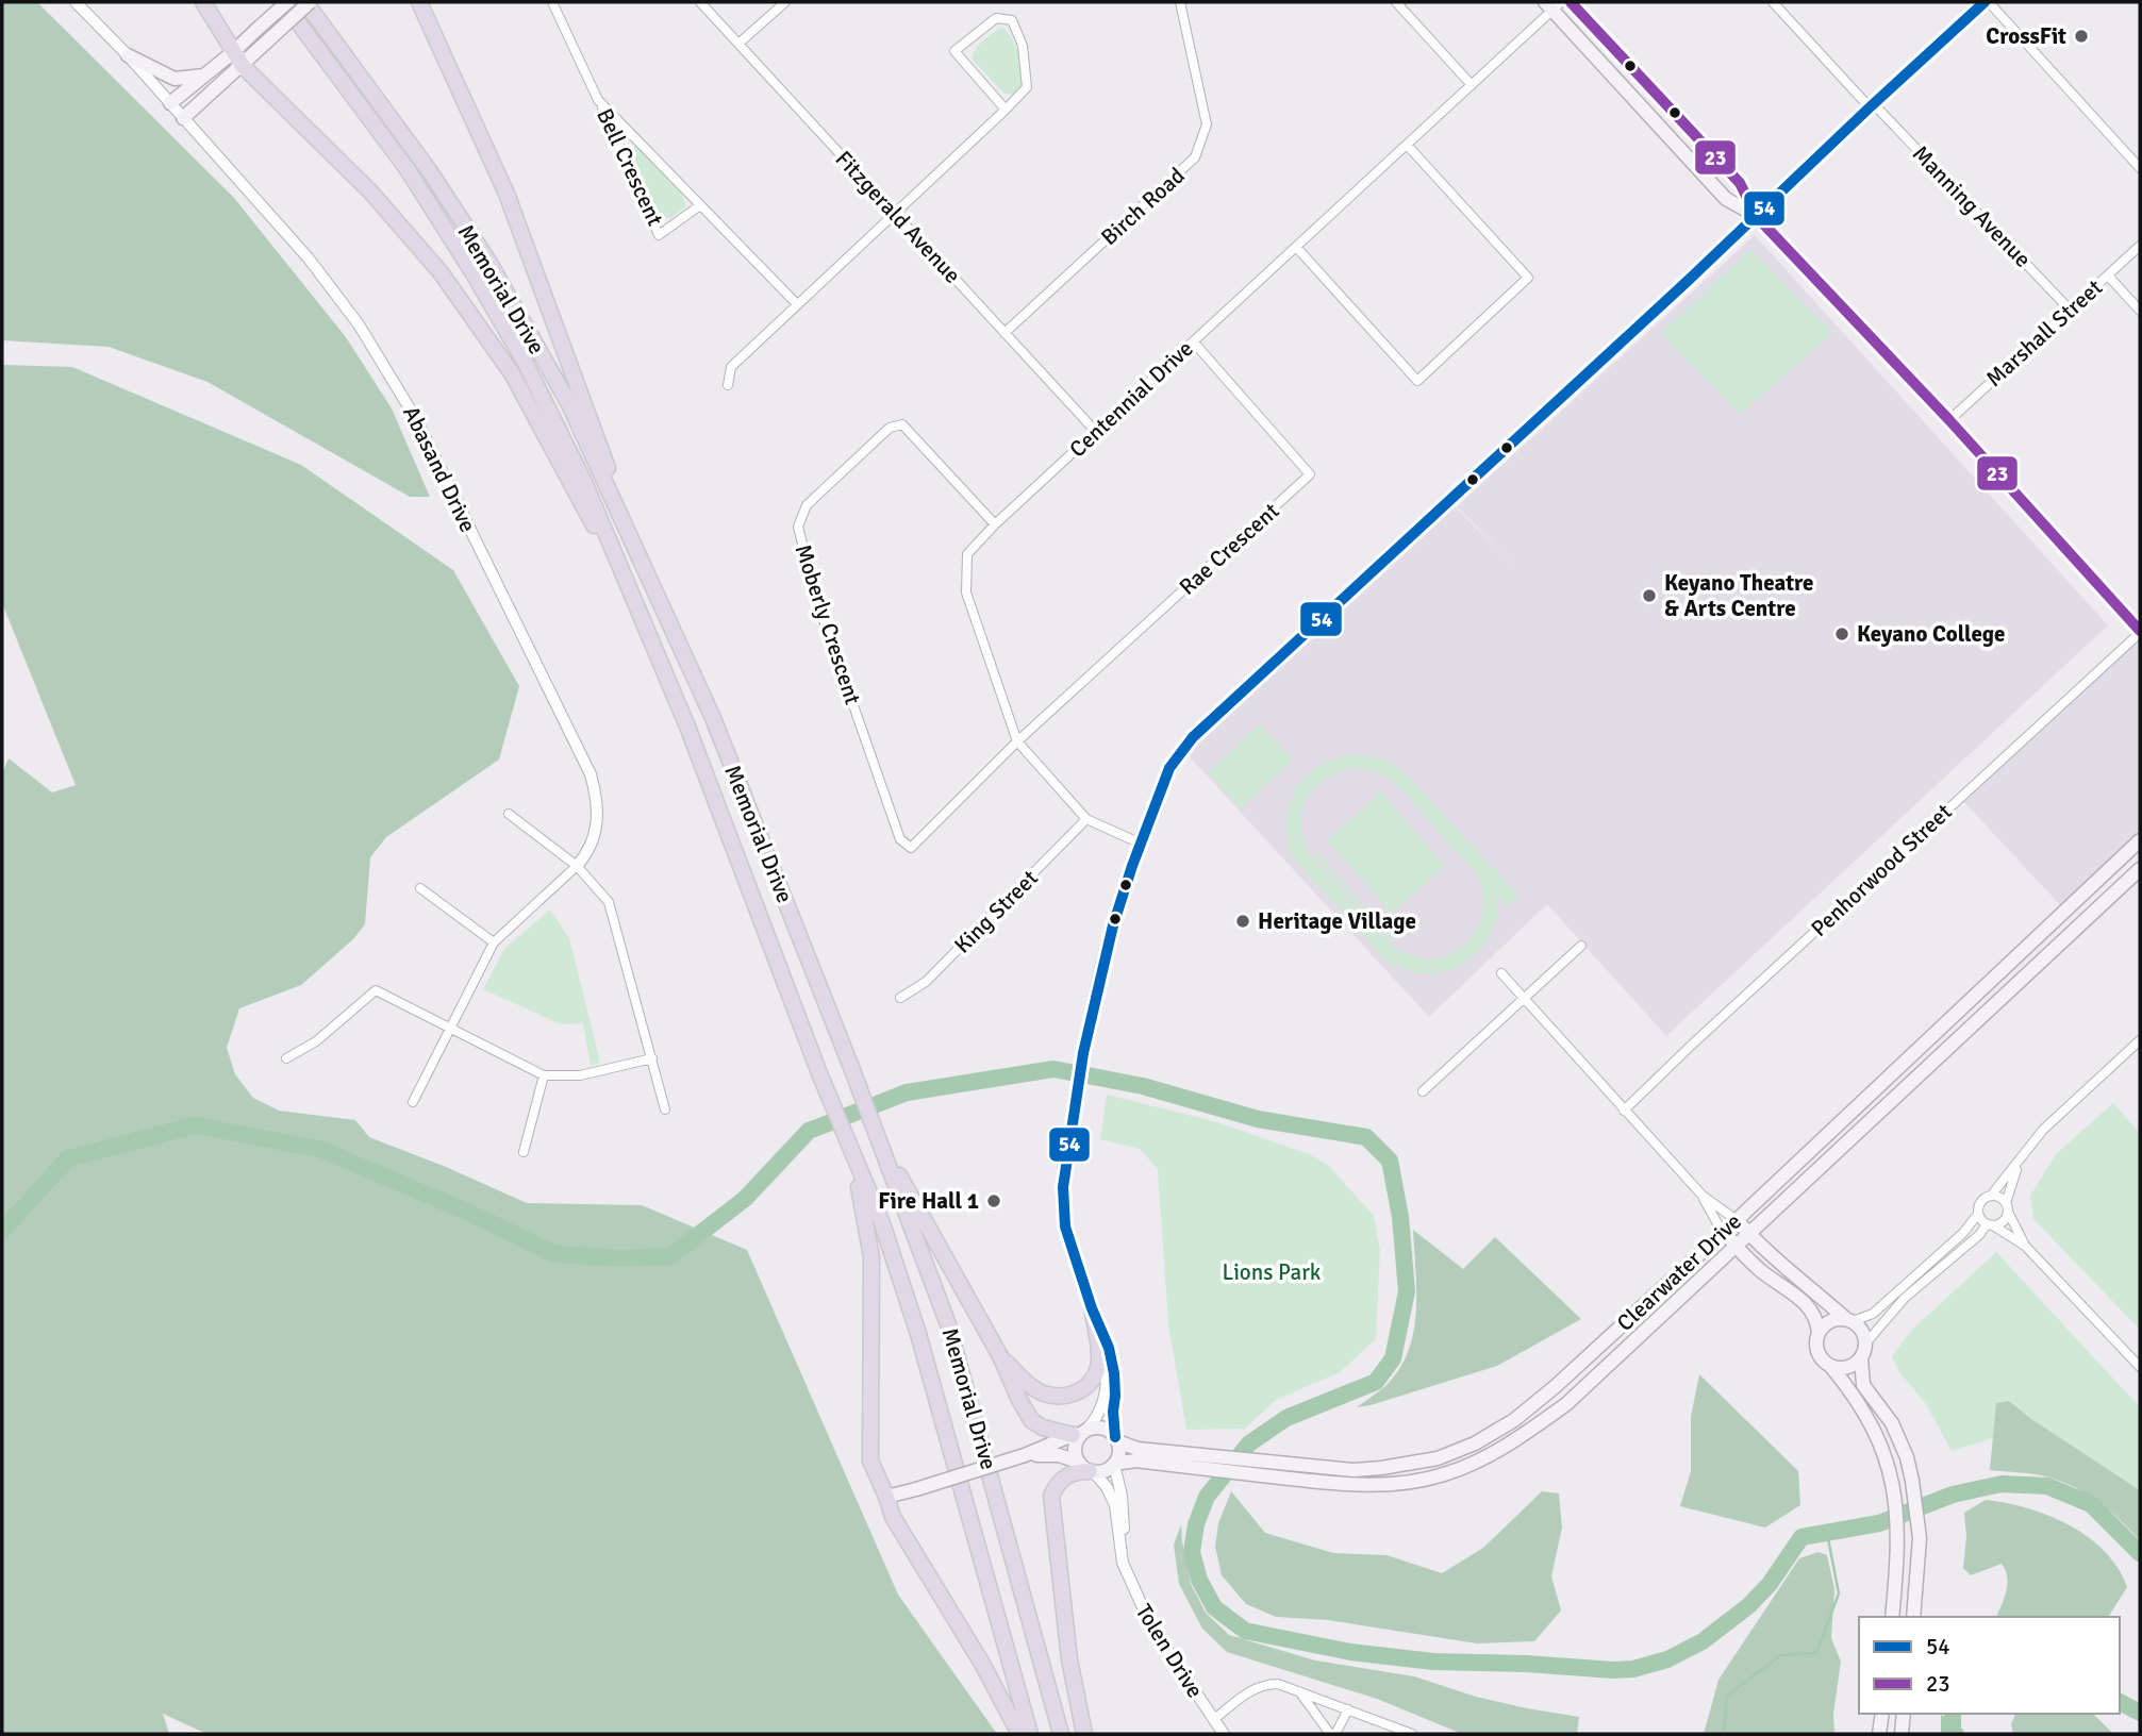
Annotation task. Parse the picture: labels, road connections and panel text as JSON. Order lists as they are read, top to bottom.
{
  "streets": {
    "highway": ["Memorial Drive"],
    "main road": ["Clearwater Drive"],
    "street": [
      "Bell Crescent",
      "Birch Road",
      "Manning Avenue",
      "Fitzgerald Avenue",
      "Marshall Street",
      "Centennial Drive",
      "Abasand Drive",
      "Rae Crescent",
      "Moberly Crescent",
      "Penhorwood Street",
      "King Street",
      "Tolen Drive"
    ]
  },
  "crossings": [
    ["Birch Road", "Fitzgerald Avenue"],
    ["Manning Avenue", "Marshall Street"],
    ["Fitzgerald Avenue", "Centennial Drive"],
    ["Centennial Drive", "Rae Crescent"],
    ["Centennial Drive", "Moberly Crescent"],
    ["Centennial Drive", "King Street"],
    ["Rae Crescent", "Moberly Crescent"],
    ["Clearwater Drive", "Tolen Drive"]
  ],
  "parks": ["Lions Park"],
  "places": [
    "CrossFit",
    "Keyano Theatre & Arts Centre",
    "Keyano College",
    "Heritage Village",
    "Fire Hall 1"
  ],
  "lines": ["transit line 54", "transit line 23"],
  "legend": ["54", "23"]
}
